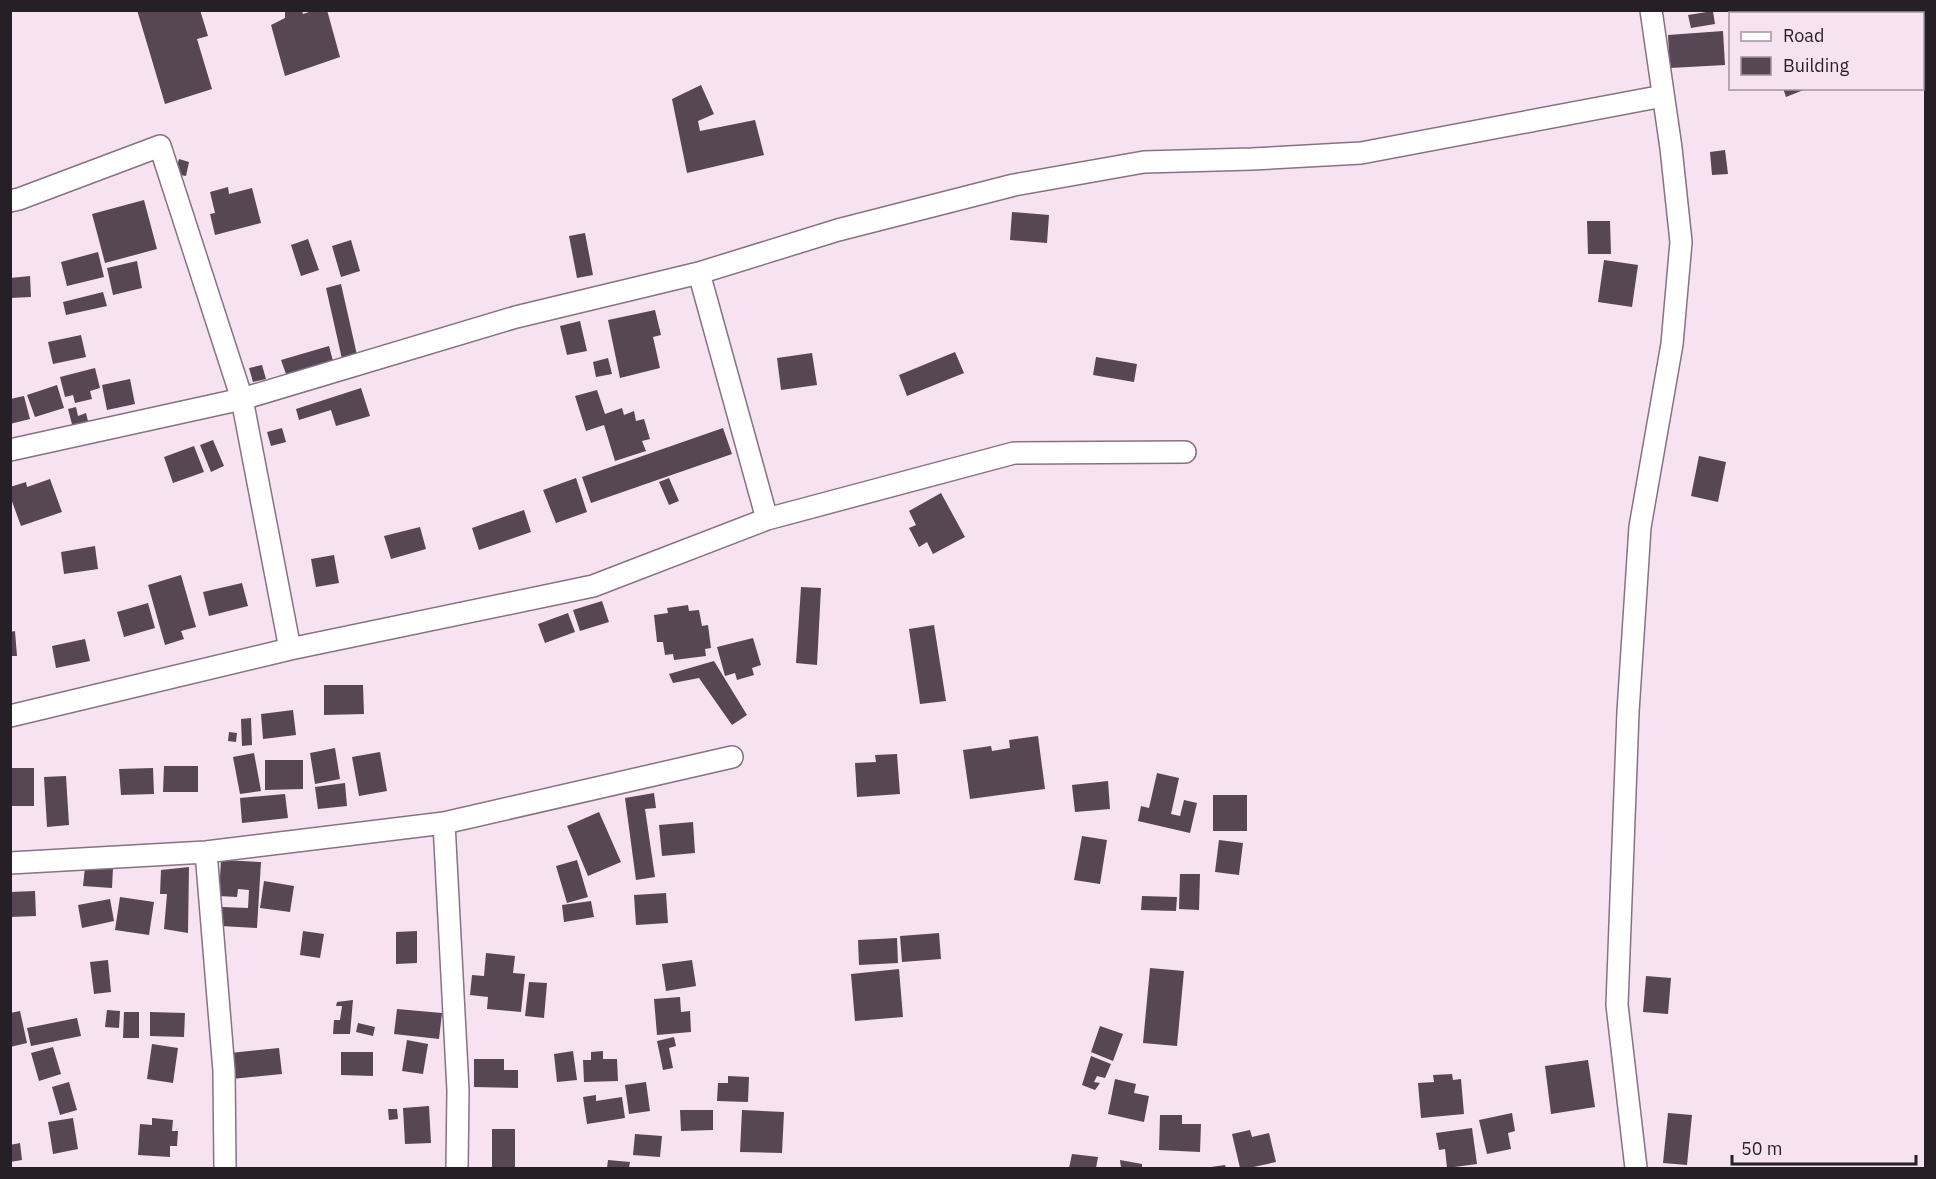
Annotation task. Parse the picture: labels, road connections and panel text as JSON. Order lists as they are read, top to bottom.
{
  "legend": ["Road", "Building"],
  "scale_bar": "50 m"
}
